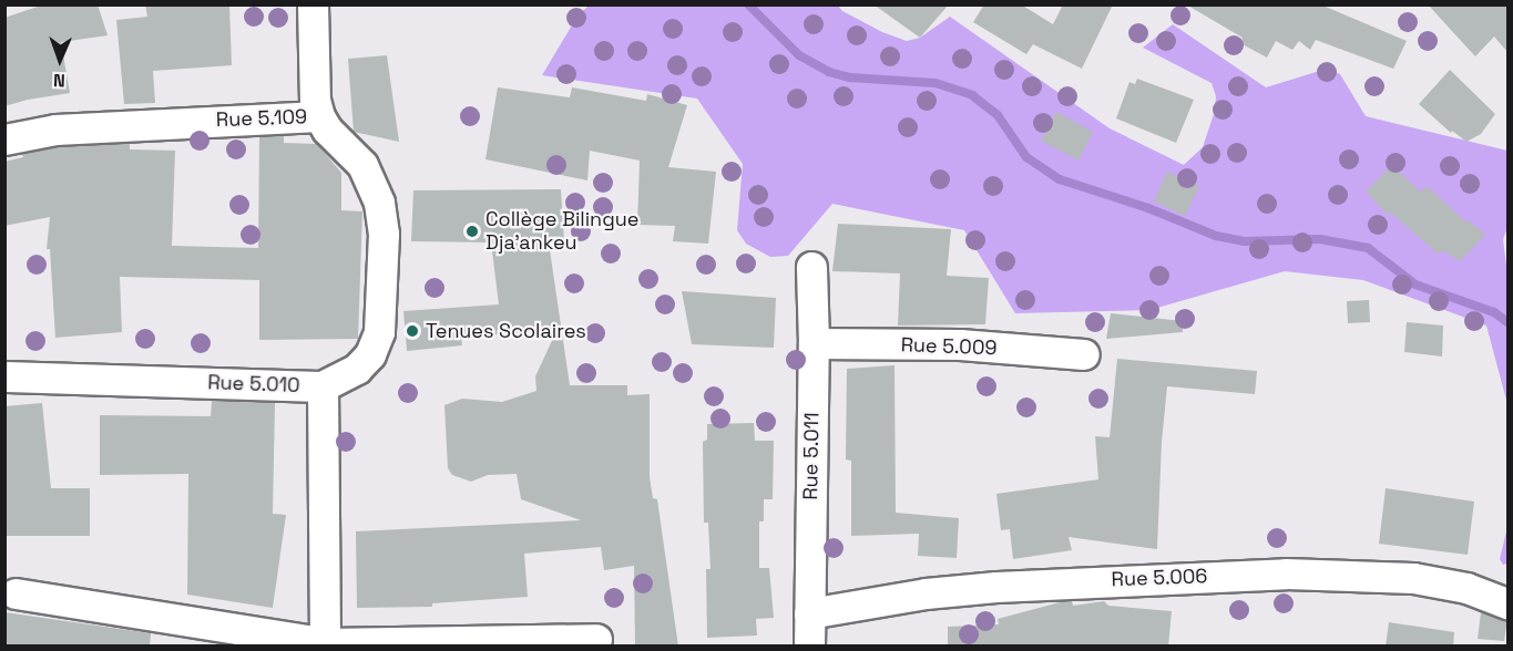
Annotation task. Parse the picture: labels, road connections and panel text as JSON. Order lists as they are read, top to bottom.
{
  "streets": {
    "street": [
      "Rue 5.109",
      "Rue 5.009",
      "Rue 5.010",
      "Rue 5.011",
      "Rue 5.006"
    ]
  },
  "crossings": [
    ["Rue 5.109", "Rue 5.010"],
    ["Rue 5.009", "Rue 5.011"],
    ["Rue 5.011", "Rue 5.006"]
  ],
  "places": ["Collège Bilingue Dja'ankeu", "Tenues Scolaires"],
  "north": "bottom"
}
